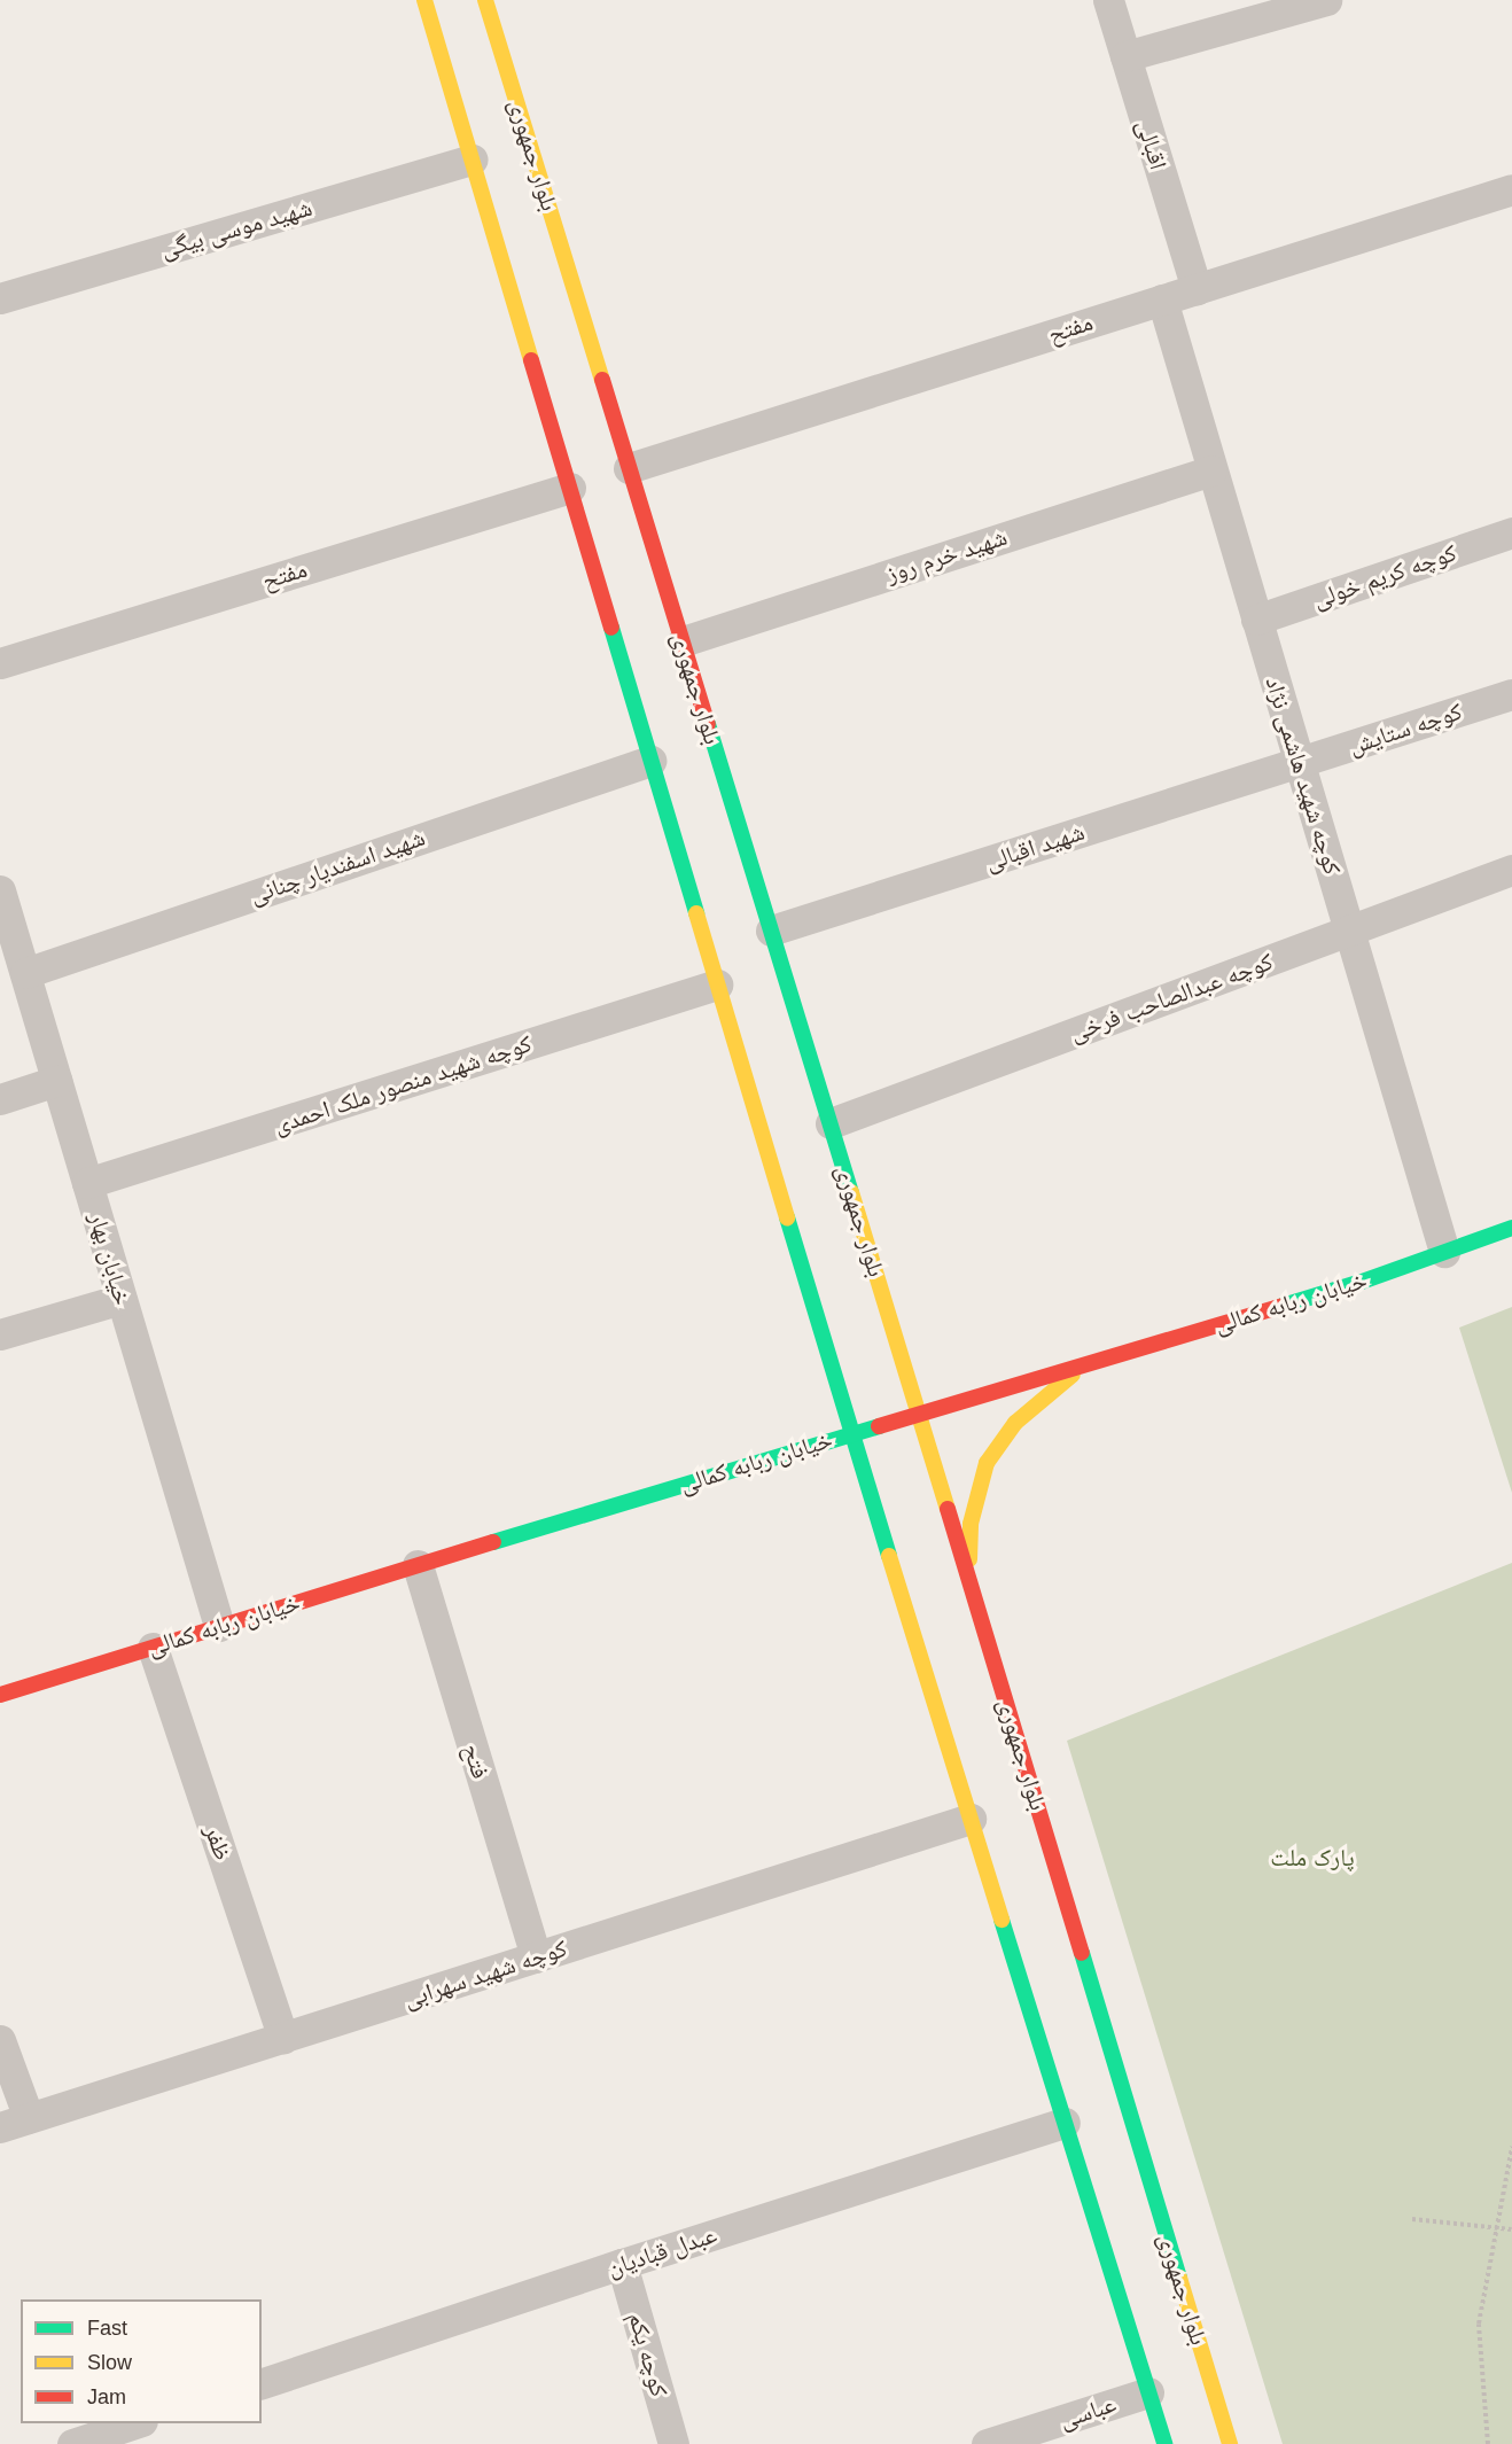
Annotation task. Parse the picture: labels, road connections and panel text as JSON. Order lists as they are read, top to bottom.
{
  "streets": {
    "street": [
      "اقبالی",
      "بلوار جمهوری",
      "شهید موسی بیگی",
      "مفتح",
      "شهید خرم روز",
      "کوچه کریم خولی",
      "کوچه ستایش",
      "کوچه شهید هاشمی نژاد",
      "شهید اقبالی",
      "شهید اسفندیار چنانی",
      "کوچه عبدالصاحب فرخی",
      "کوچه شهید منصور ملک احمدی",
      "خیابان بهار",
      "خیابان ربابه کمالی",
      "فتح",
      "ظفر",
      "کوچه شهید سهرابی",
      "عبدل قبادیان",
      "کوچه یکم",
      "عباسی"
    ]
  },
  "crossings": [
    ["اقبالی", "مفتح"],
    ["بلوار جمهوری", "مفتح"],
    ["بلوار جمهوری", "شهید خرم روز"],
    ["بلوار جمهوری", "شهید اقبالی"],
    ["بلوار جمهوری", "کوچه عبدالصاحب فرخی"],
    ["بلوار جمهوری", "خیابان ربابه کمالی"],
    ["مفتح", "کوچه شهید هاشمی نژاد"],
    ["شهید خرم روز", "کوچه شهید هاشمی نژاد"],
    ["کوچه کریم خولی", "کوچه شهید هاشمی نژاد"],
    ["کوچه ستایش", "کوچه شهید هاشمی نژاد"],
    ["کوچه ستایش", "شهید اقبالی"],
    ["کوچه شهید هاشمی نژاد", "شهید اقبالی"],
    ["کوچه شهید هاشمی نژاد", "کوچه عبدالصاحب فرخی"],
    ["کوچه شهید هاشمی نژاد", "خیابان ربابه کمالی"],
    ["شهید اسفندیار چنانی", "خیابان بهار"],
    ["کوچه شهید منصور ملک احمدی", "خیابان بهار"],
    ["خیابان بهار", "خیابان ربابه کمالی"],
    ["خیابان ربابه کمالی", "فتح"],
    ["خیابان ربابه کمالی", "ظفر"],
    ["فتح", "کوچه شهید سهرابی"],
    ["ظفر", "کوچه شهید سهرابی"],
    ["عبدل قبادیان", "کوچه یکم"]
  ],
  "parks": ["پارک ملت"],
  "legend": ["Fast", "Slow", "Jam"]
}
